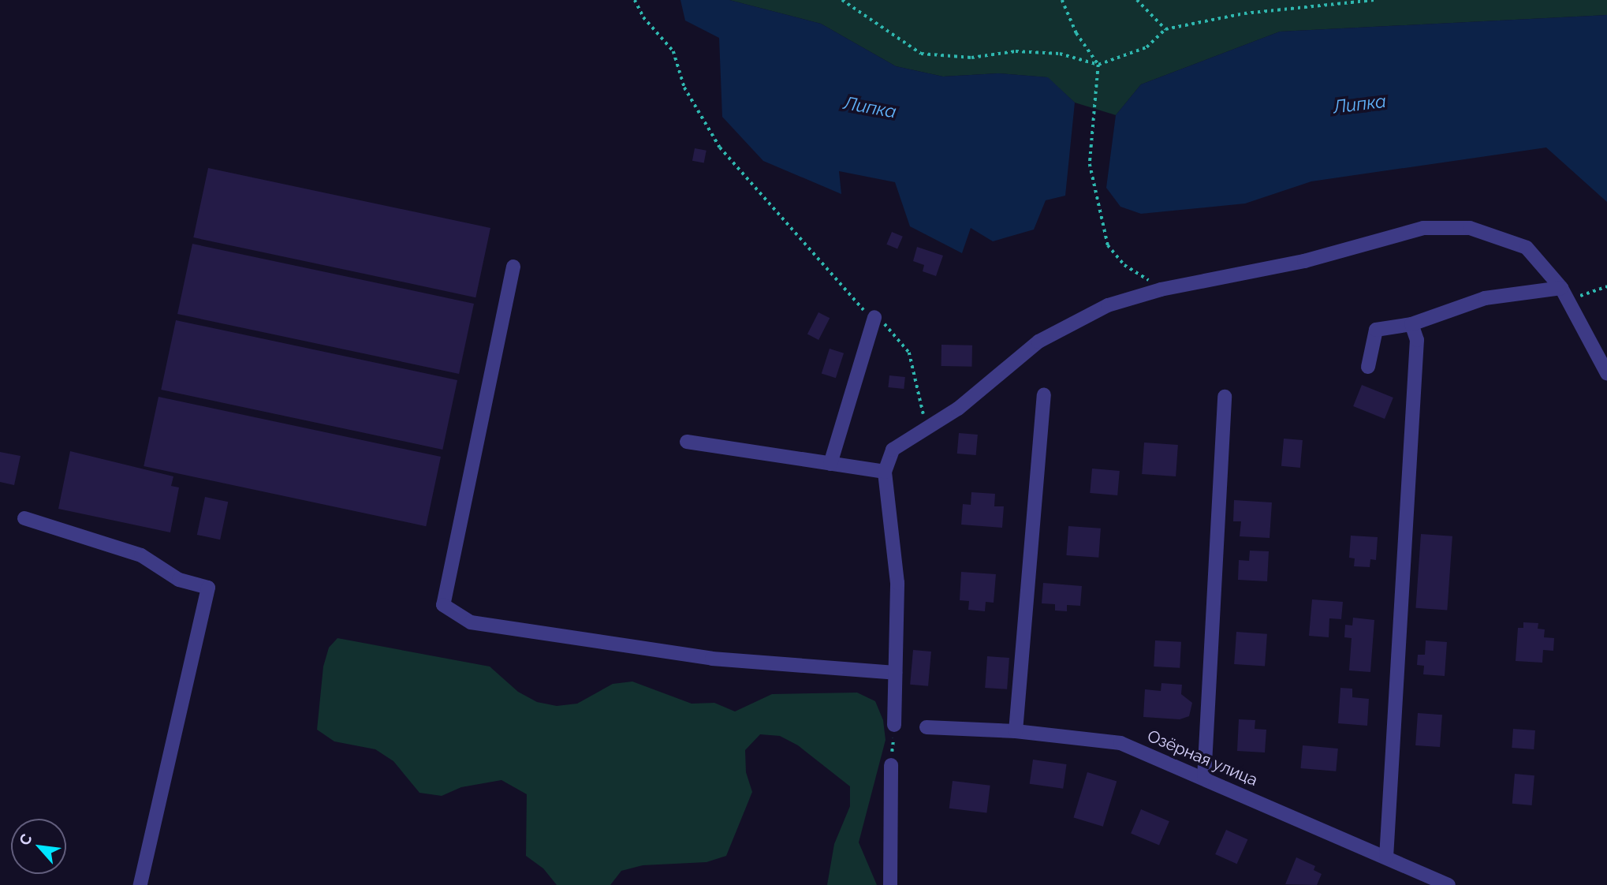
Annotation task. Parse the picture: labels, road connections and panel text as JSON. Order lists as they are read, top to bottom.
{
  "streets": {
    "street": ["Озёрная улица"]
  },
  "water": ["Липка"],
  "north": "top left"
}
